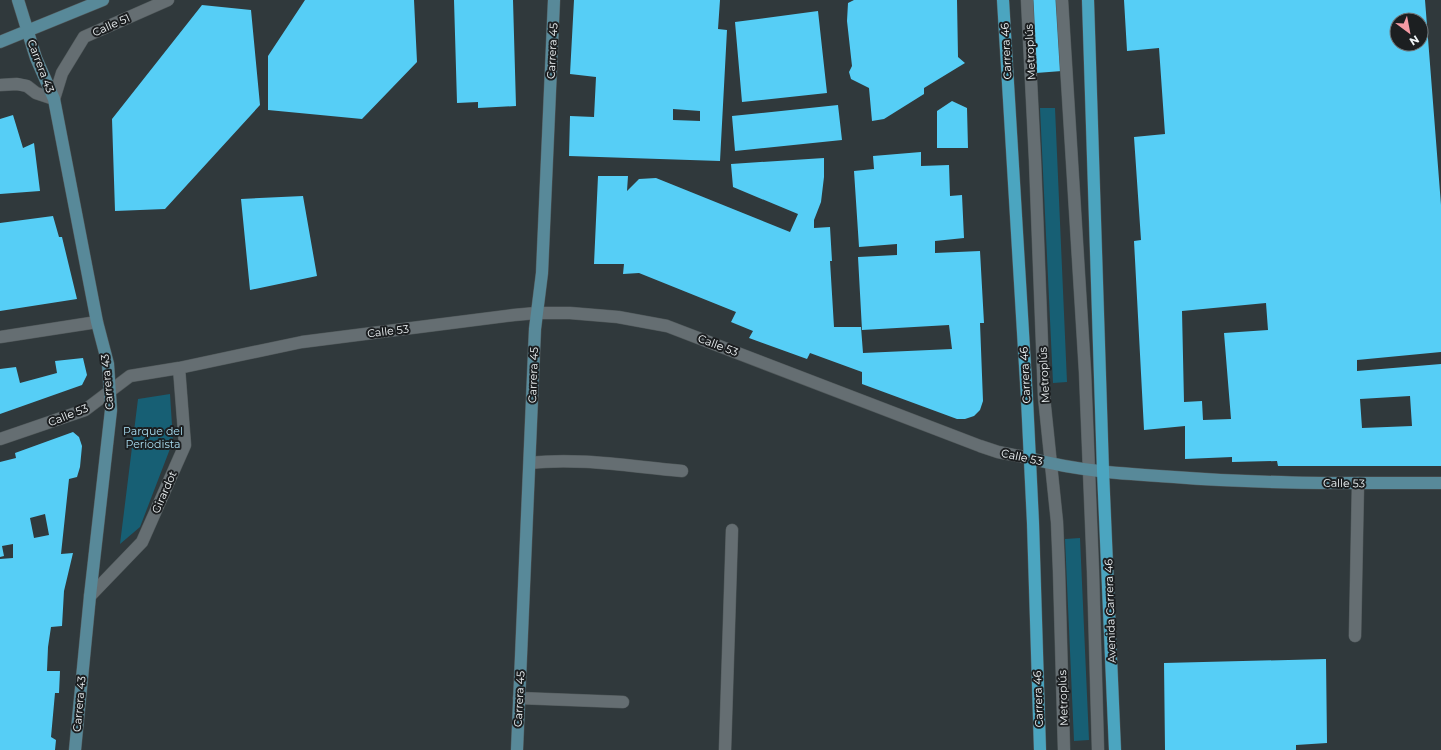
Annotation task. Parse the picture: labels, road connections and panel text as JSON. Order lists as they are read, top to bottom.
{
  "streets": {
    "main road": ["Carrera 46", "Avenida Carrera 46"],
    "street": [
      "Calle 51",
      "Carrera 45",
      "Metroplús",
      "Carrera 43",
      "Calle 53",
      "Girardot"
    ]
  },
  "crossings": [
    ["Calle 51", "Carrera 43"],
    ["Carrera 45", "Calle 53"],
    ["Carrera 46", "Calle 53"],
    ["Metroplús", "Calle 53"],
    ["Carrera 43", "Calle 53"],
    ["Carrera 43", "Girardot"],
    ["Calle 53", "Girardot"],
    ["Calle 53", "Avenida Carrera 46"]
  ],
  "parks": ["Parque del Periodista"],
  "north": "bottom right"
}
